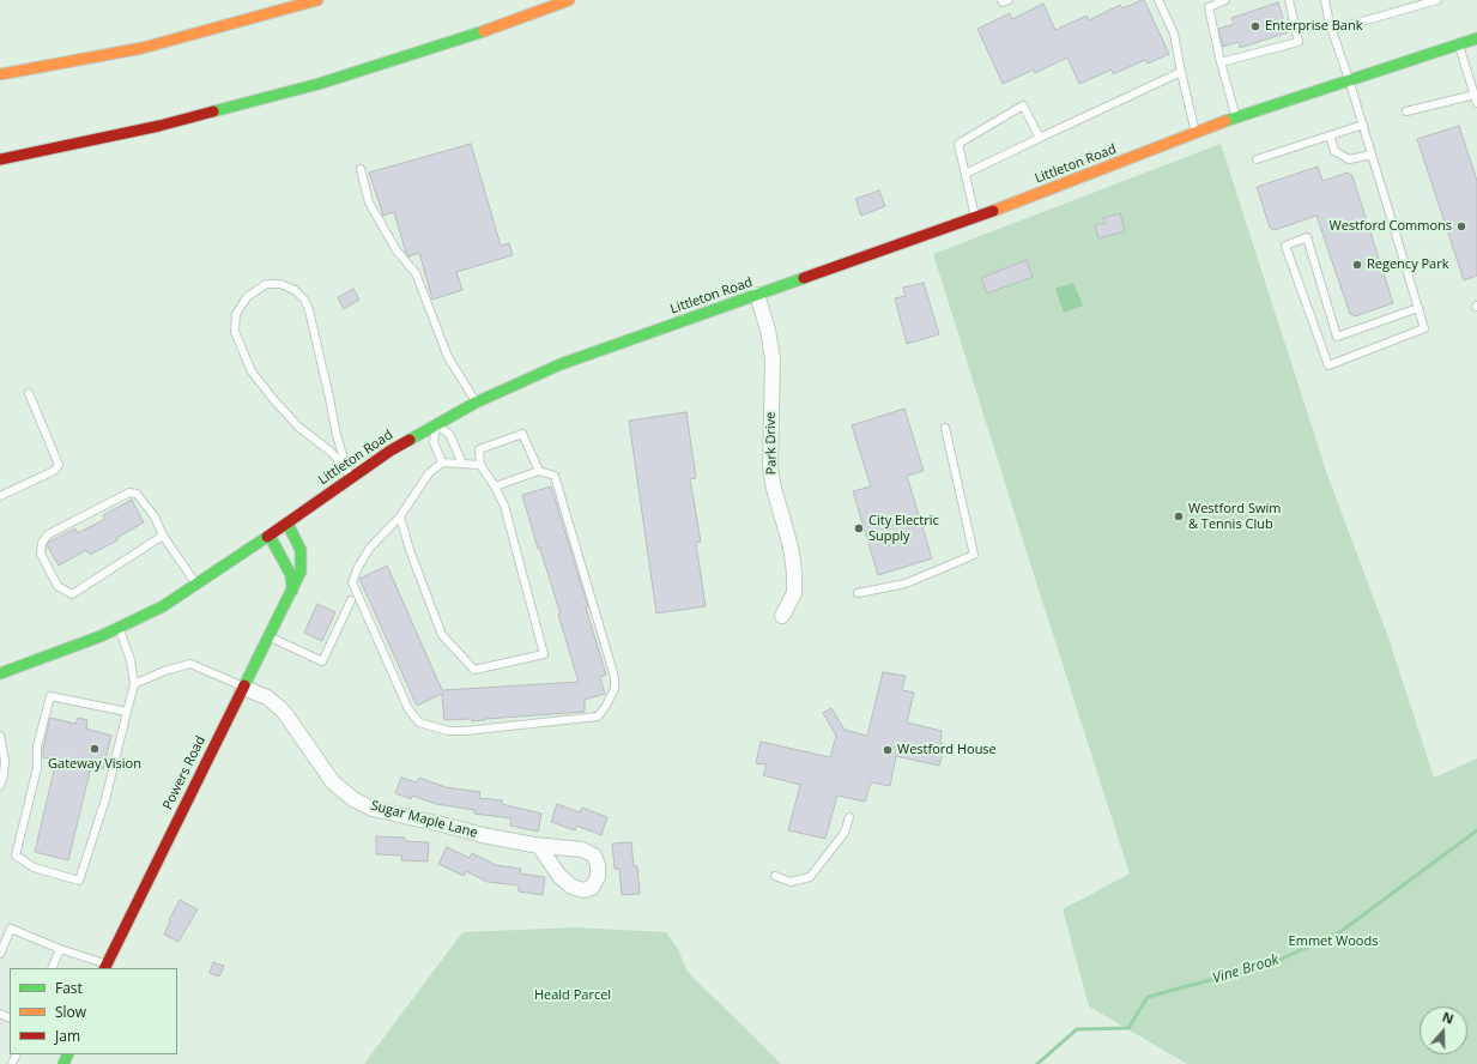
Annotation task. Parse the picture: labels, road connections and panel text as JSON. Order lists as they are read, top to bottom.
{
  "streets": {
    "main road": ["Littleton Road", "Powers Road"],
    "street": ["Park Drive", "Sugar Maple Lane"]
  },
  "crossings": [
    ["Littleton Road", "Park Drive"],
    ["Littleton Road", "Powers Road"],
    ["Powers Road", "Sugar Maple Lane"]
  ],
  "water": ["Vine Brook"],
  "parks": ["Emmet Woods", "Heald Parcel"],
  "places": [
    "Enterprise Bank",
    "Westford Commons",
    "Regency Park",
    "Westford Swim & Tennis Club",
    "City Electric Supply",
    "Gateway Vision",
    "Westford House"
  ],
  "legend": ["Fast", "Slow", "Jam"],
  "north": "top"
}
